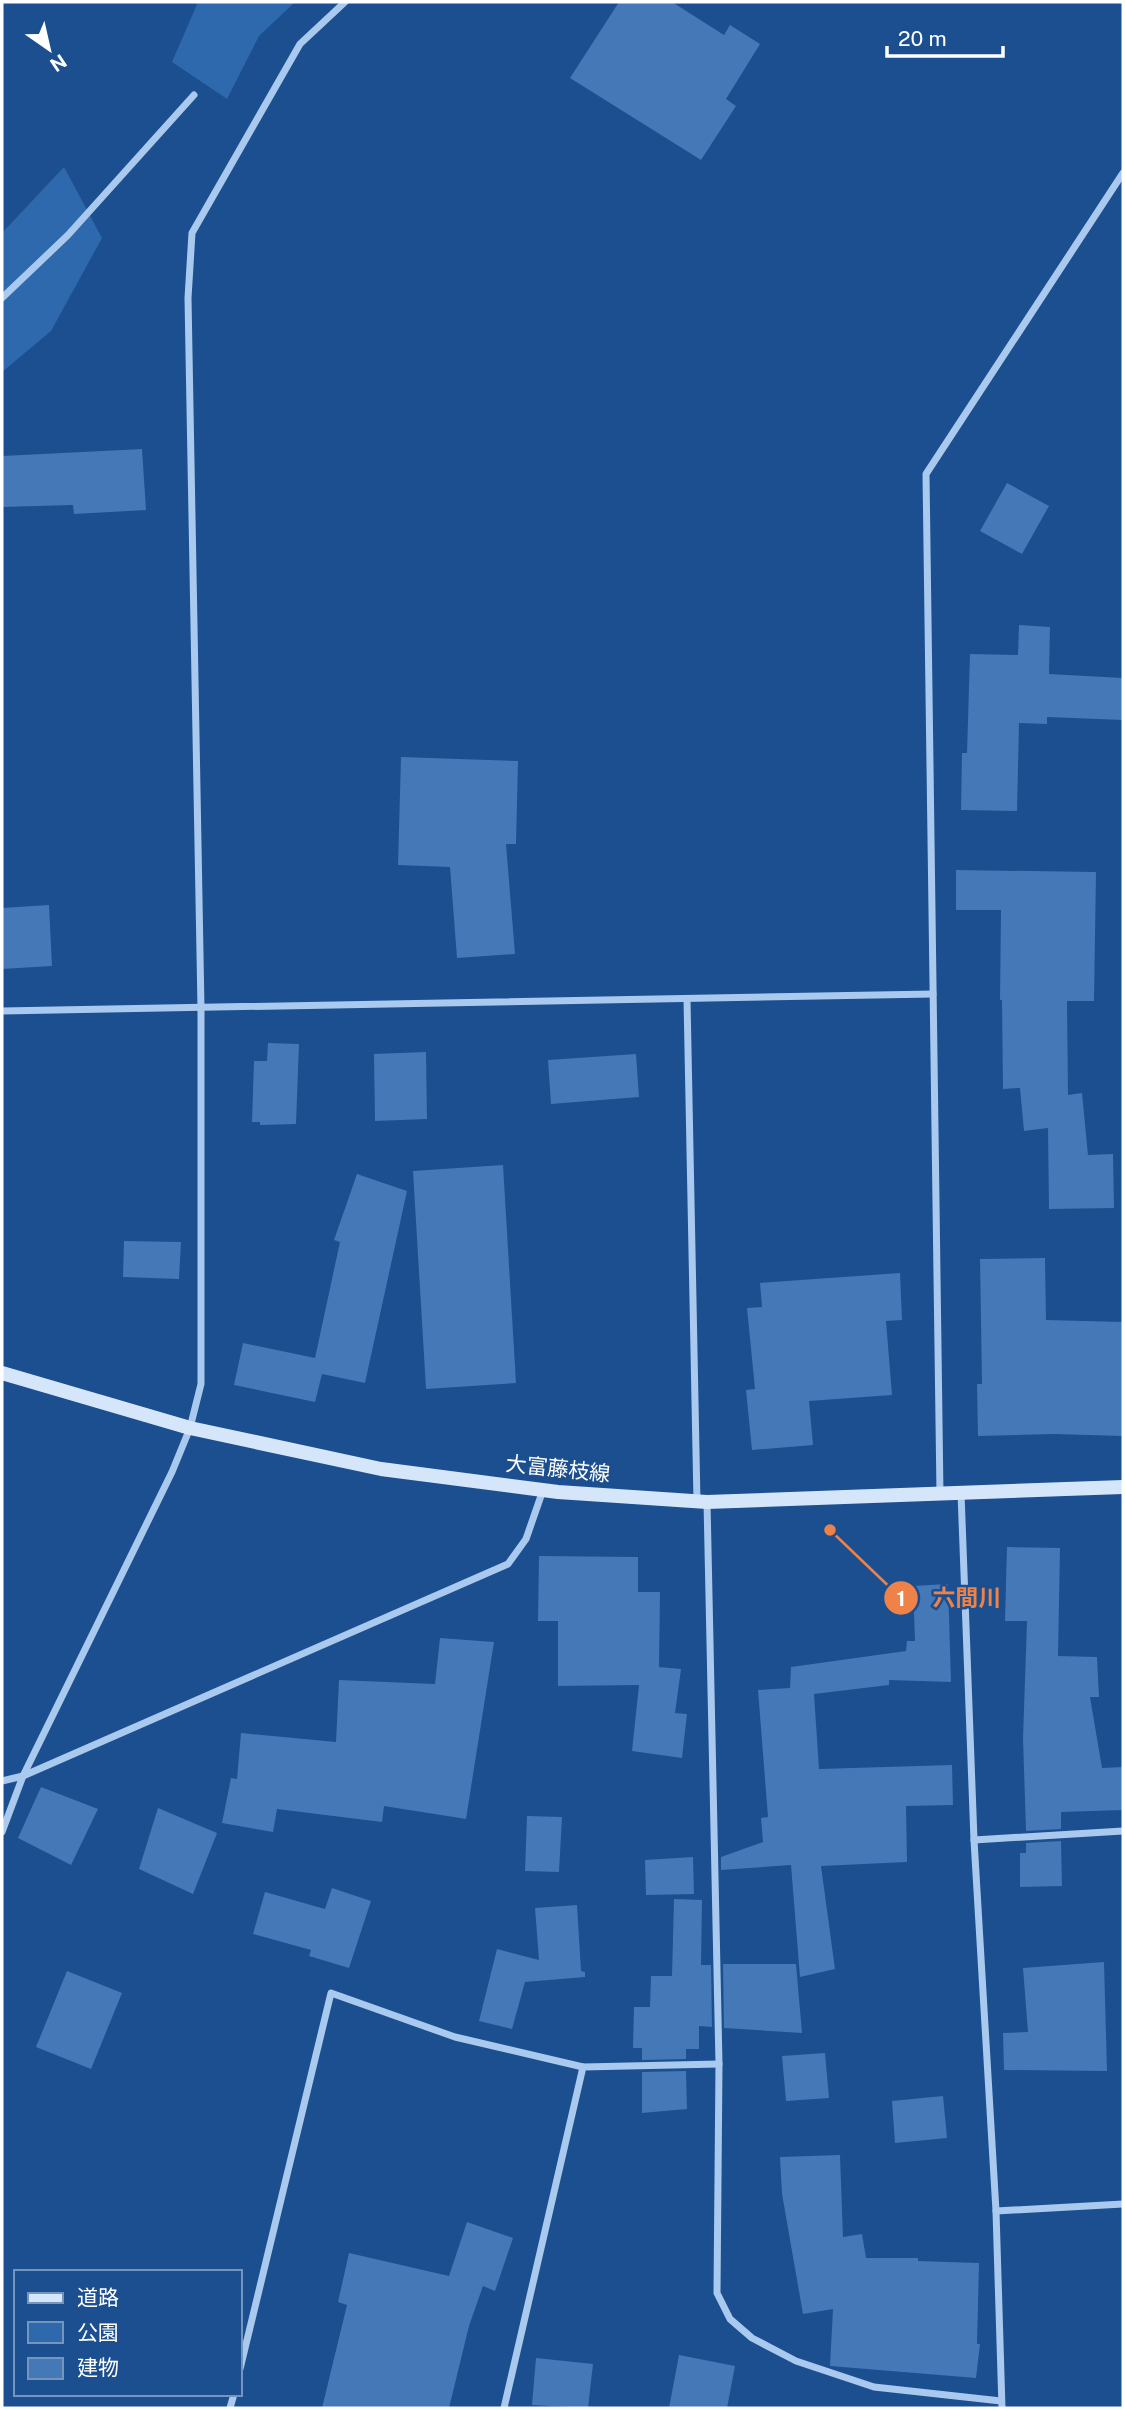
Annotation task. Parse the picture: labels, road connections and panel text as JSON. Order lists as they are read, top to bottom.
{
  "streets": {
    "main road": ["大富藤枝線"]
  },
  "places": ["六間川"],
  "legend": ["道路", "公園", "建物"],
  "scale_bar": "20 m",
  "north": "bottom right"
}
